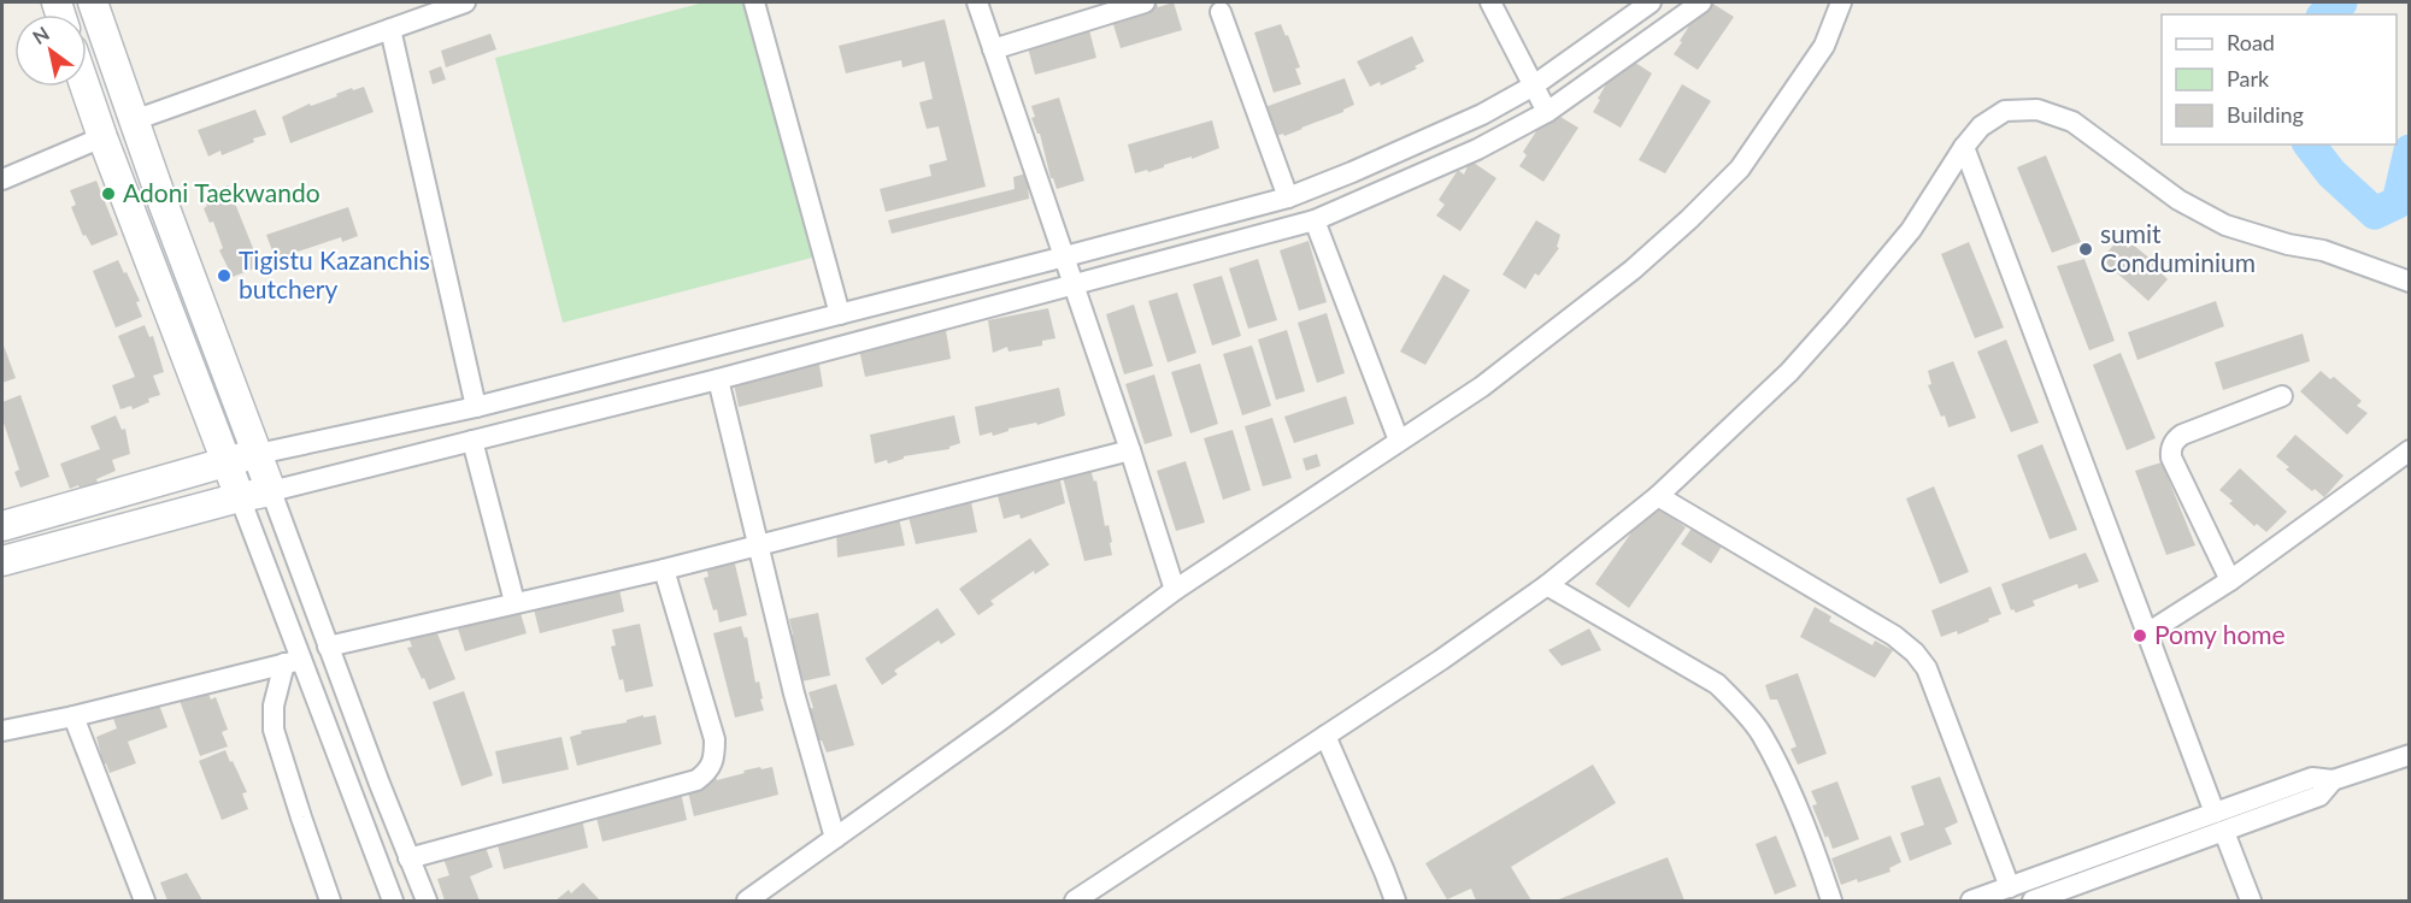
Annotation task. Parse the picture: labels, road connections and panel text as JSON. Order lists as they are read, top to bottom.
{
  "places": [
    "Adoni Taekwando",
    "sumit Conduminium",
    "Tigistu Kazanchis butchery",
    "Pomy home"
  ],
  "legend": ["Road", "Park", "Building"],
  "north": "top left"
}
